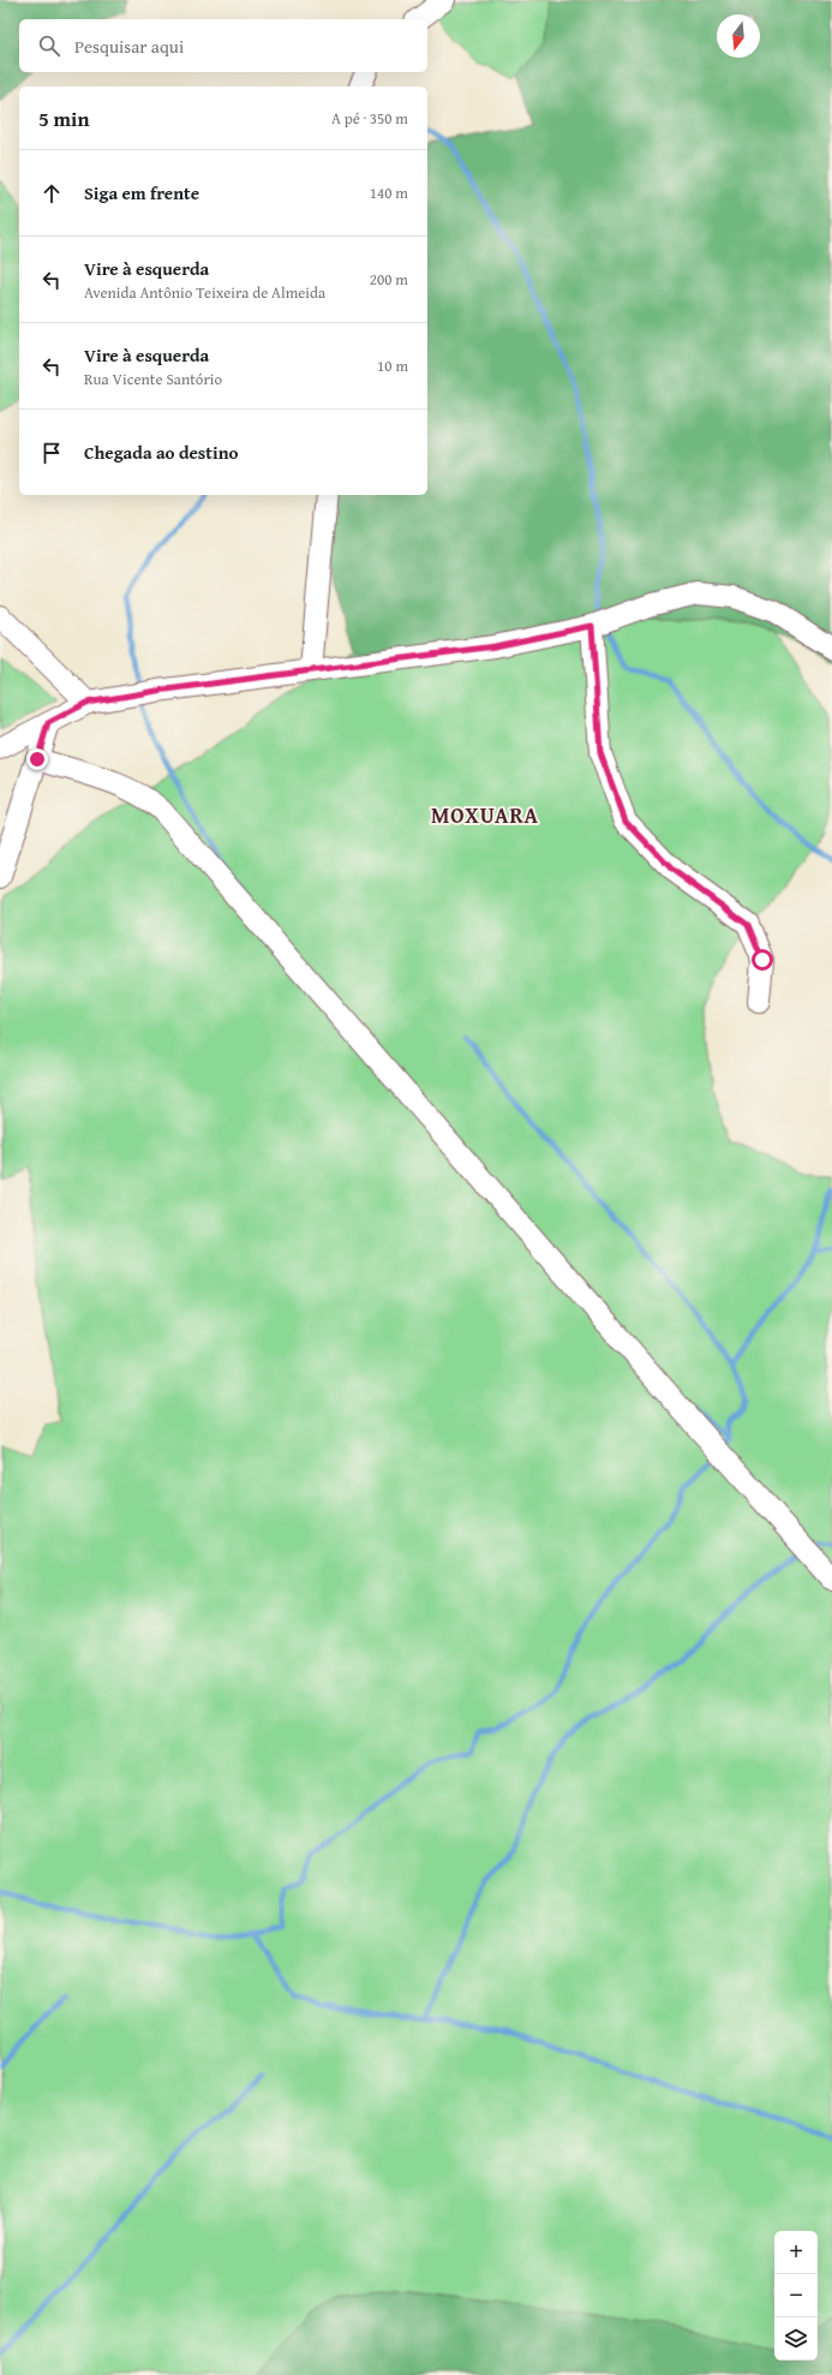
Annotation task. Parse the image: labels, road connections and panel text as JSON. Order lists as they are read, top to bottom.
{
  "districts": ["MOXUARA"],
  "north": "bottom",
  "page": {
    "search": "Pesquisar aqui",
    "heading": ["5 min", "A pé · 350 m"],
    "list": [
      ["Siga em frente", "140 m"],
      ["Vire à esquerda", "Avenida Antônio Teixeira de Almeida", "200 m"],
      ["Vire à esquerda", "Rua Vicente Santório", "10 m"],
      "Chegada ao destino"
    ],
    "map_buttons": ["+", "−"]
  }
}
